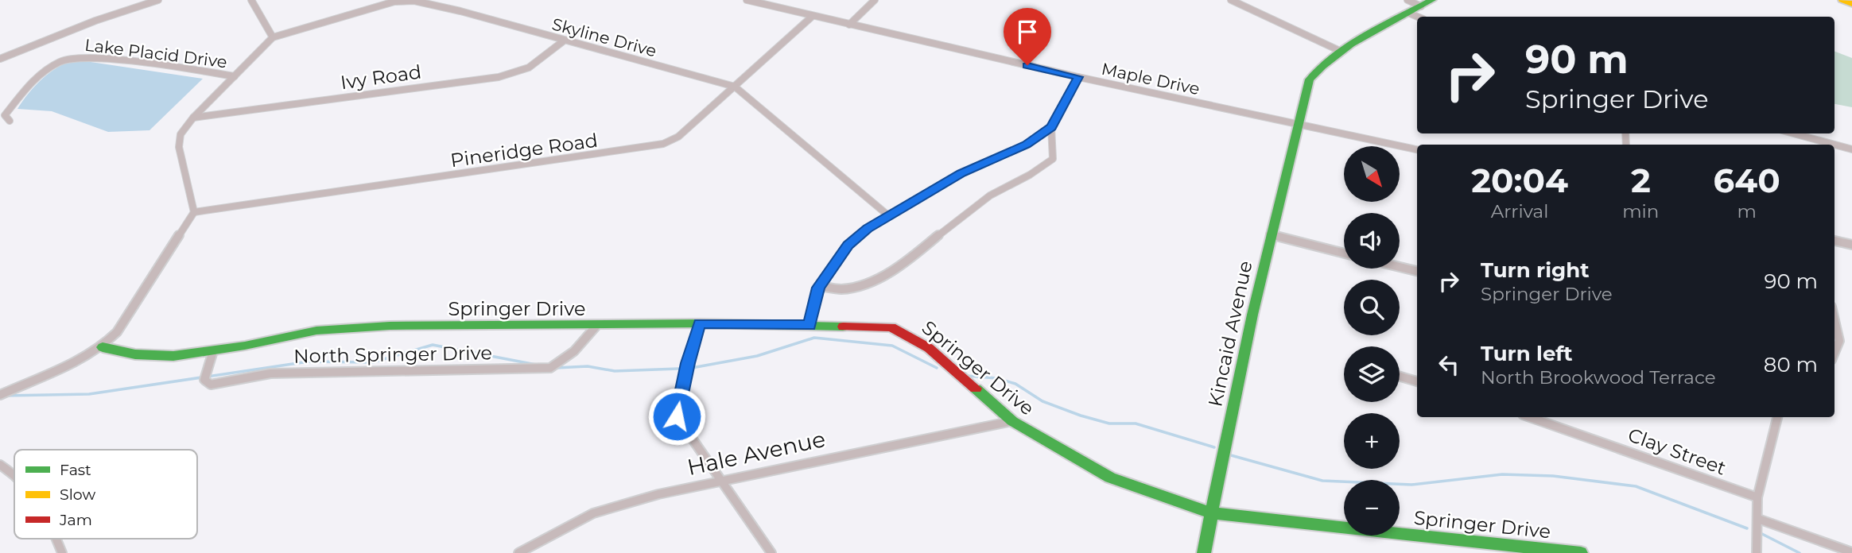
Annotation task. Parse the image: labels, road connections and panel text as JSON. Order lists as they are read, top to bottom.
{
  "streets": {
    "street": [
      "Skyline Drive",
      "Lake Placid Drive",
      "Ivy Road",
      "Maple Drive",
      "Pineridge Road",
      "Springer Drive",
      "Kincaid Avenue",
      "North Springer Drive",
      "Clay Street",
      "Hale Avenue"
    ]
  },
  "crossings": [
    ["Skyline Drive", "Ivy Road"],
    ["Skyline Drive", "Pineridge Road"],
    ["Maple Drive", "Pineridge Road"],
    ["Maple Drive", "Kincaid Avenue"],
    ["Springer Drive", "Kincaid Avenue"],
    ["Springer Drive", "North Springer Drive"],
    ["Springer Drive", "Hale Avenue"]
  ],
  "legend": ["Fast", "Slow", "Jam"],
  "north": "bottom right",
  "page": {
    "turn": ["90 m", "Springer Drive"],
    "eta": [
      "20:04",
      "Arrival",
      "2",
      "min",
      "640",
      "m"
    ],
    "map_buttons": ["+", "−"],
    "list": [
      {
        "name": "Turn right",
        "note": "Springer Drive",
        "value": "90 m"
      },
      {
        "name": "Turn left",
        "note": "North Brookwood Terrace",
        "value": "80 m"
      }
    ]
  }
}
